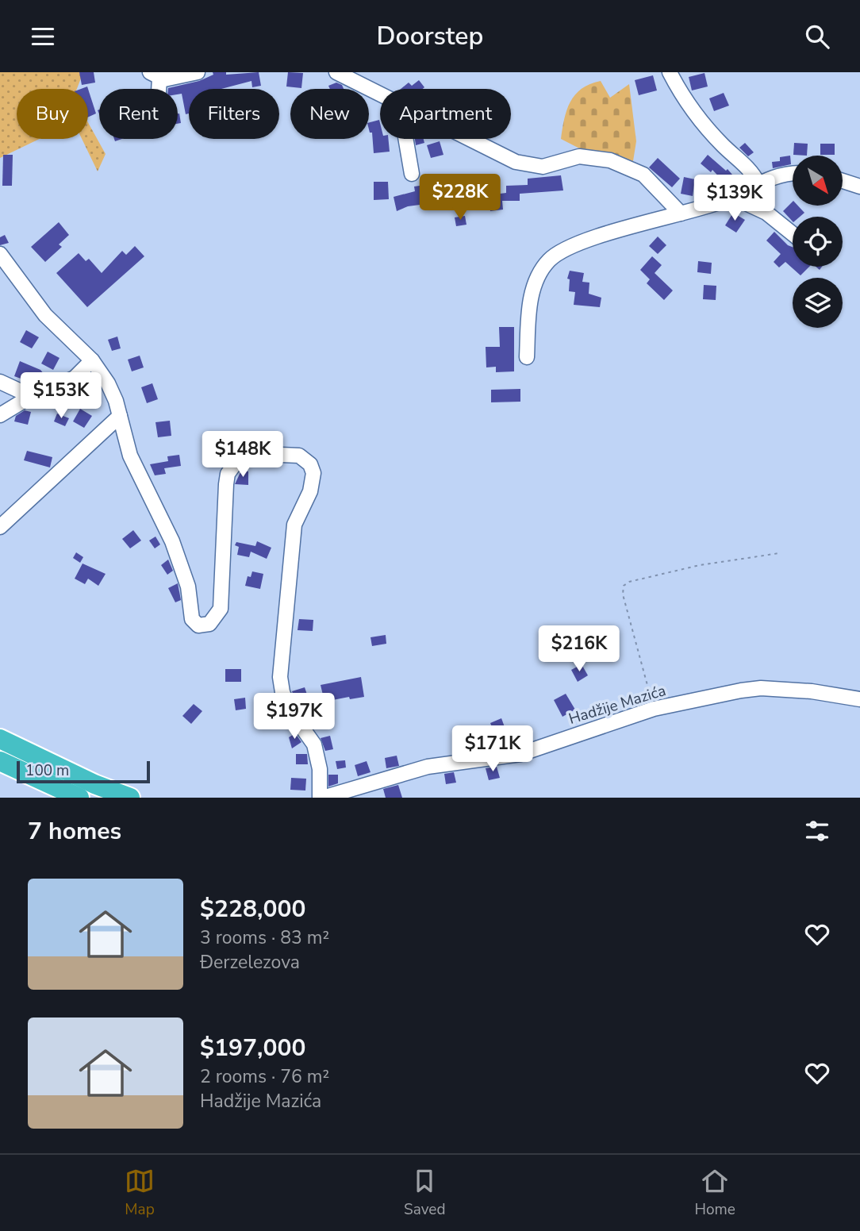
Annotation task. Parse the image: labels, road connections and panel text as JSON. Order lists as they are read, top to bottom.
{
  "streets": {
    "street": ["Hadžije Mazića"]
  },
  "scale_bar": "100 m",
  "north": "bottom right",
  "page": {
    "header": "Doorstep",
    "chip": [
      "Buy",
      "Rent",
      "Filters",
      "New",
      "Apartment"
    ],
    "price": [
      "$228K",
      "$139K",
      "$153K",
      "$148K",
      "$216K",
      "$197K",
      "$171K"
    ],
    "scale": "100 m",
    "heading": "7 homes",
    "list": [
      {
        "name": "$228,000",
        "note": "3 rooms · 83 m² · Đerzelezova"
      },
      {
        "name": "$197,000",
        "note": "2 rooms · 76 m² · Hadžije Mazića"
      }
    ],
    "tabs": ["Map", "Saved", "Home"]
  }
}
